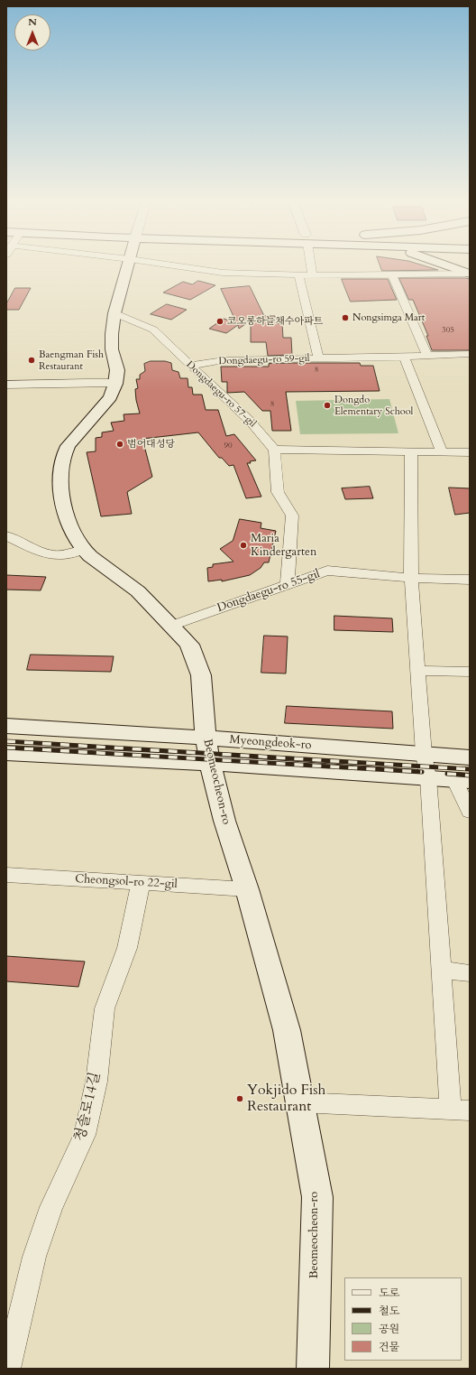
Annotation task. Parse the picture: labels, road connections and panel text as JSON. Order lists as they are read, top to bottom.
{
  "streets": {
    "main road": ["Myeongdeok-ro", "Beomeocheon-ro"],
    "street": [
      "Dongdaegu-ro 59-gil",
      "Dongdaegu-ro 57-gil",
      "Dongdaegu-ro 55-gil",
      "Cheongsol-ro 22-gil",
      "청솔로14길"
    ]
  },
  "crossings": [
    ["Dongdaegu-ro 59-gil", "Dongdaegu-ro 57-gil"],
    ["Dongdaegu-ro 57-gil", "Beomeocheon-ro"],
    ["Dongdaegu-ro 55-gil", "Beomeocheon-ro"],
    ["Myeongdeok-ro", "Beomeocheon-ro"],
    ["Beomeocheon-ro", "Cheongsol-ro 22-gil"],
    ["Cheongsol-ro 22-gil", "청솔로14길"]
  ],
  "places": [
    "Nongsimga Mart",
    "코오롱하늘채수아파트",
    "Baengman Fish Restaurant",
    "Dongdo Elementary School",
    "범어대성당",
    "Maria Kindergarten",
    "Yokjido Fish Restaurant"
  ],
  "house_numbers": [
    "305",
    "8",
    "8",
    "90"
  ],
  "legend": [
    "도로",
    "철도",
    "공원",
    "건물"
  ],
  "north": "top"
}
